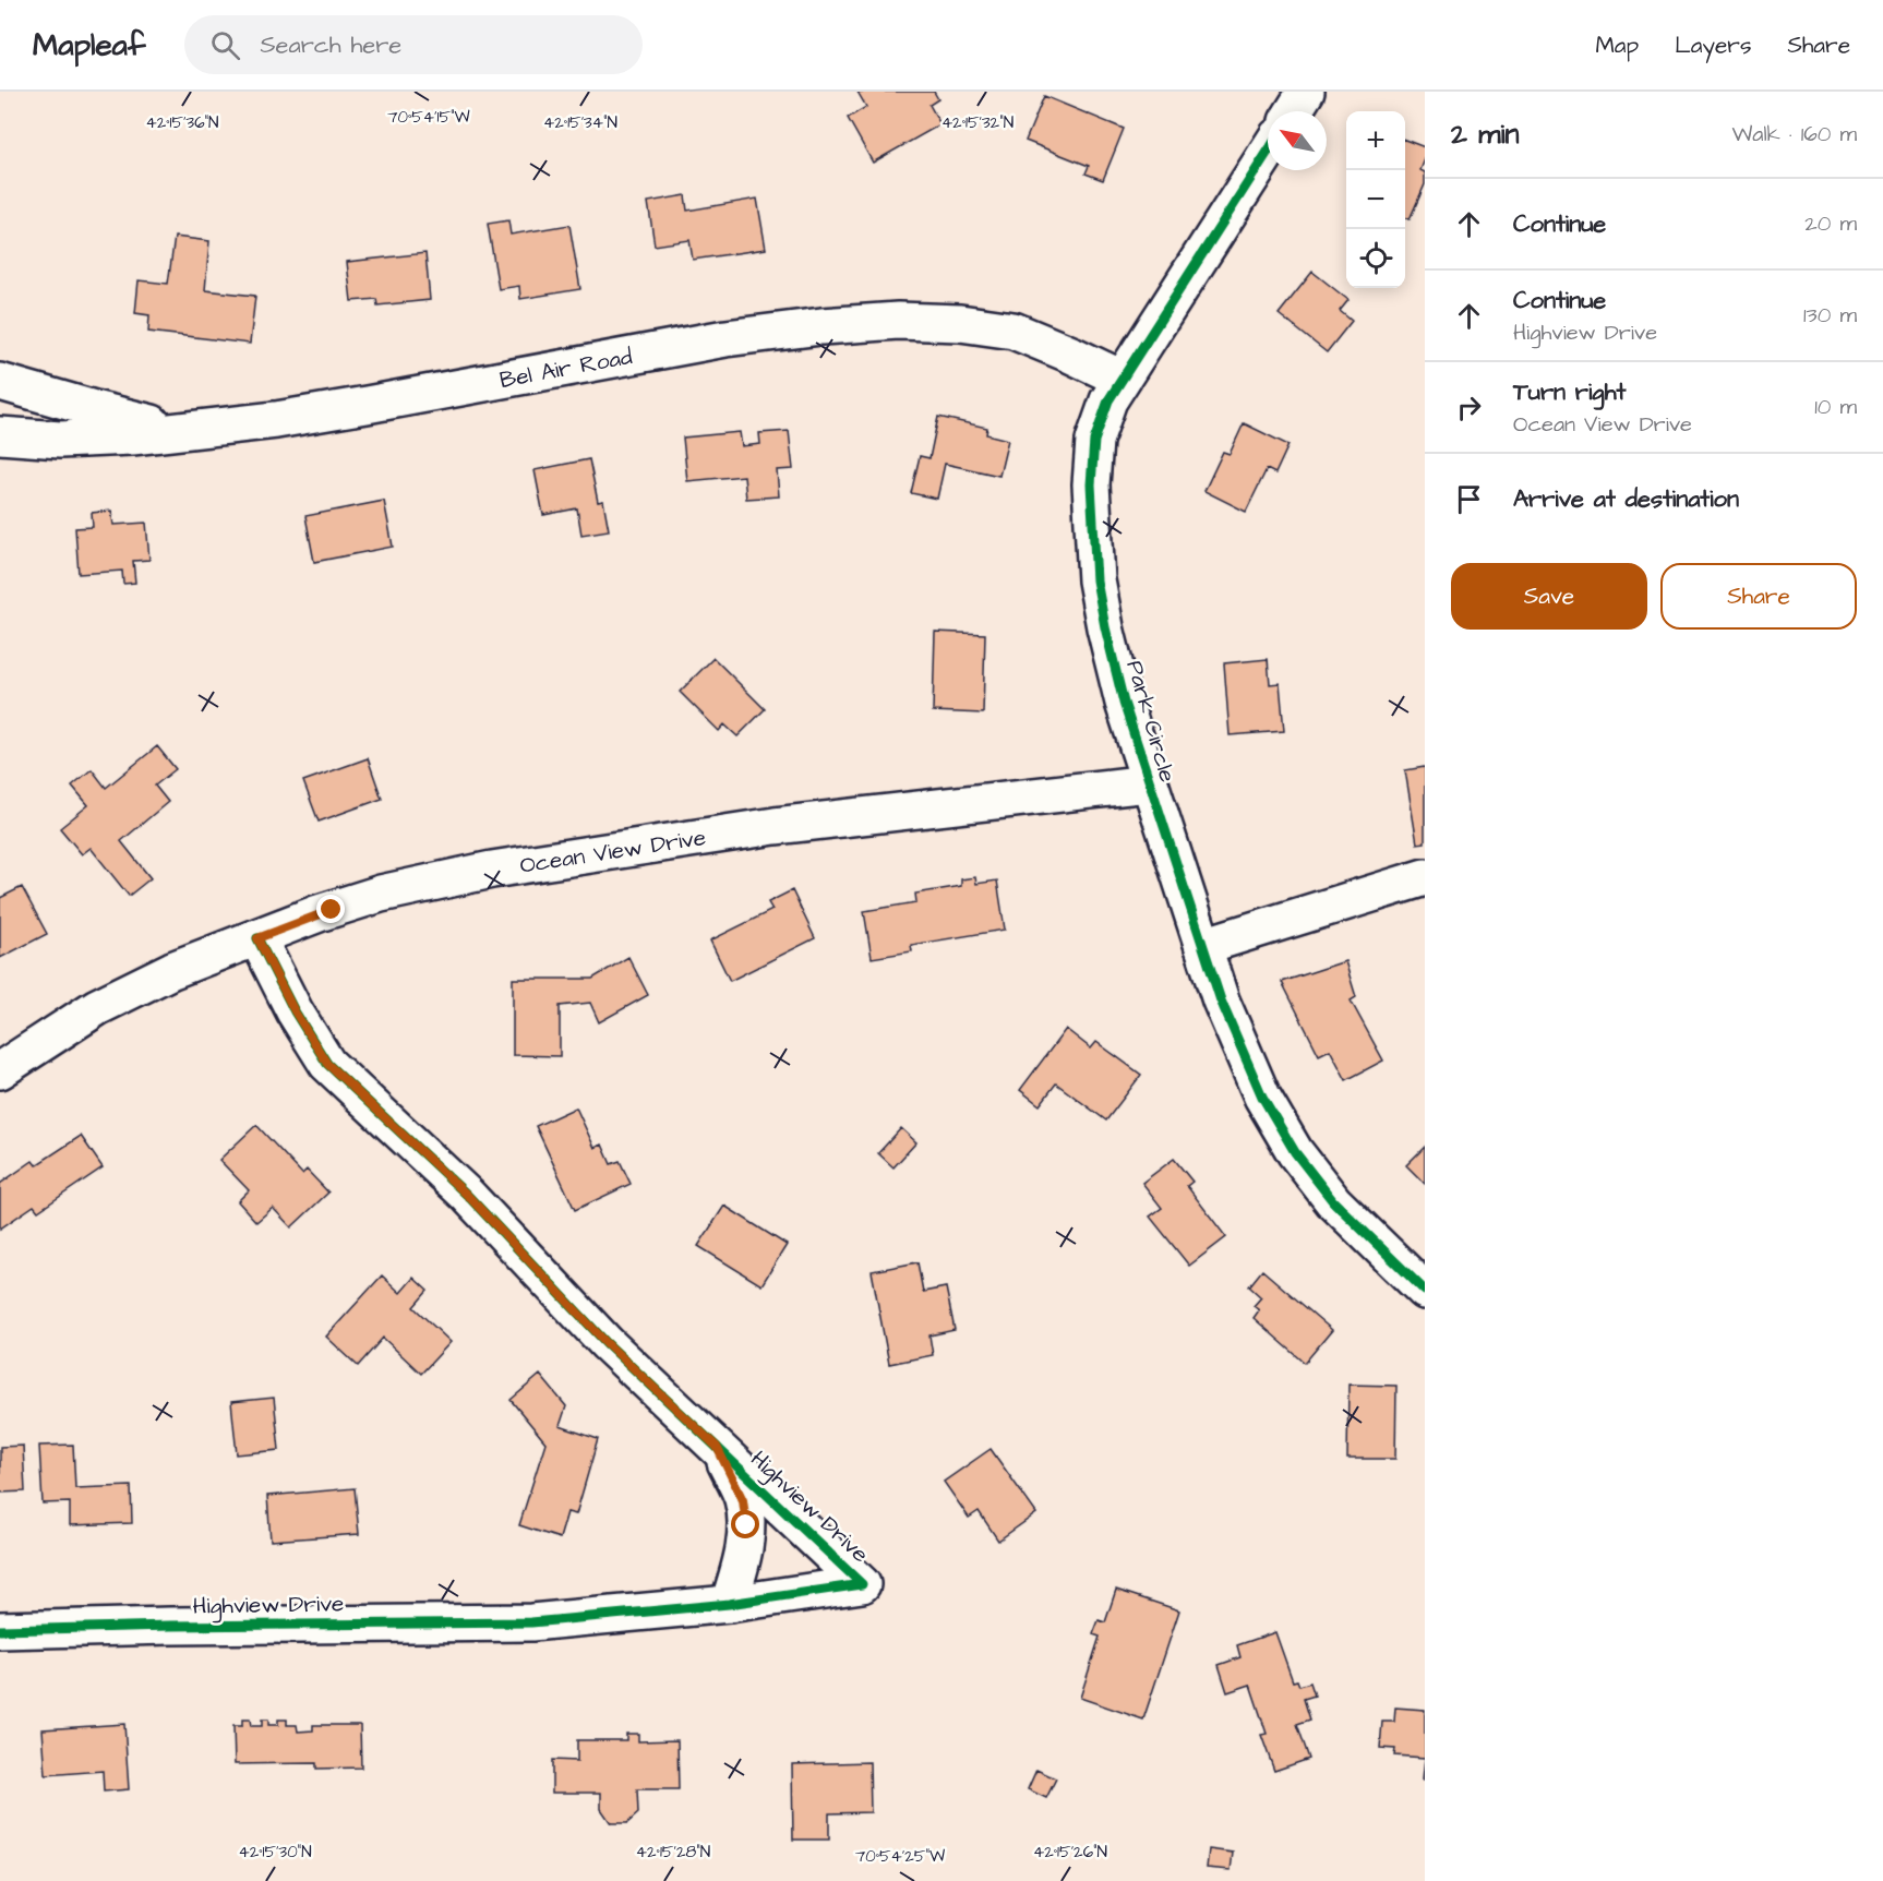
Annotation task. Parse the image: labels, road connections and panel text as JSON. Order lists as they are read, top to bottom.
{
  "streets": {
    "street": [
      "Bel Air Road",
      "Park Circle",
      "Ocean View Drive",
      "Highview Drive"
    ]
  },
  "crossings": [
    ["Bel Air Road", "Park Circle"],
    ["Park Circle", "Ocean View Drive"],
    ["Ocean View Drive", "Highview Drive"]
  ],
  "north": "top left",
  "page": {
    "header": "Mapleaf",
    "search": "Search here",
    "nav": ["Map", "Layers", "Share"],
    "heading": ["2 min", "Walk · 160 m"],
    "map_buttons": ["+", "−"],
    "list": [
      ["Continue", "20 m"],
      ["Continue", "Highview Drive", "130 m"],
      ["Turn right", "Ocean View Drive", "10 m"],
      "Arrive at destination"
    ],
    "buttons": ["Save", "Share"]
  },
  "coordinates": [
    "70°54'15\"W",
    "42°15'36\"N",
    "42°15'34\"N",
    "42°15'32\"N",
    "42°15'30\"N",
    "42°15'28\"N",
    "42°15'26\"N",
    "70°54'25\"W"
  ]
}
